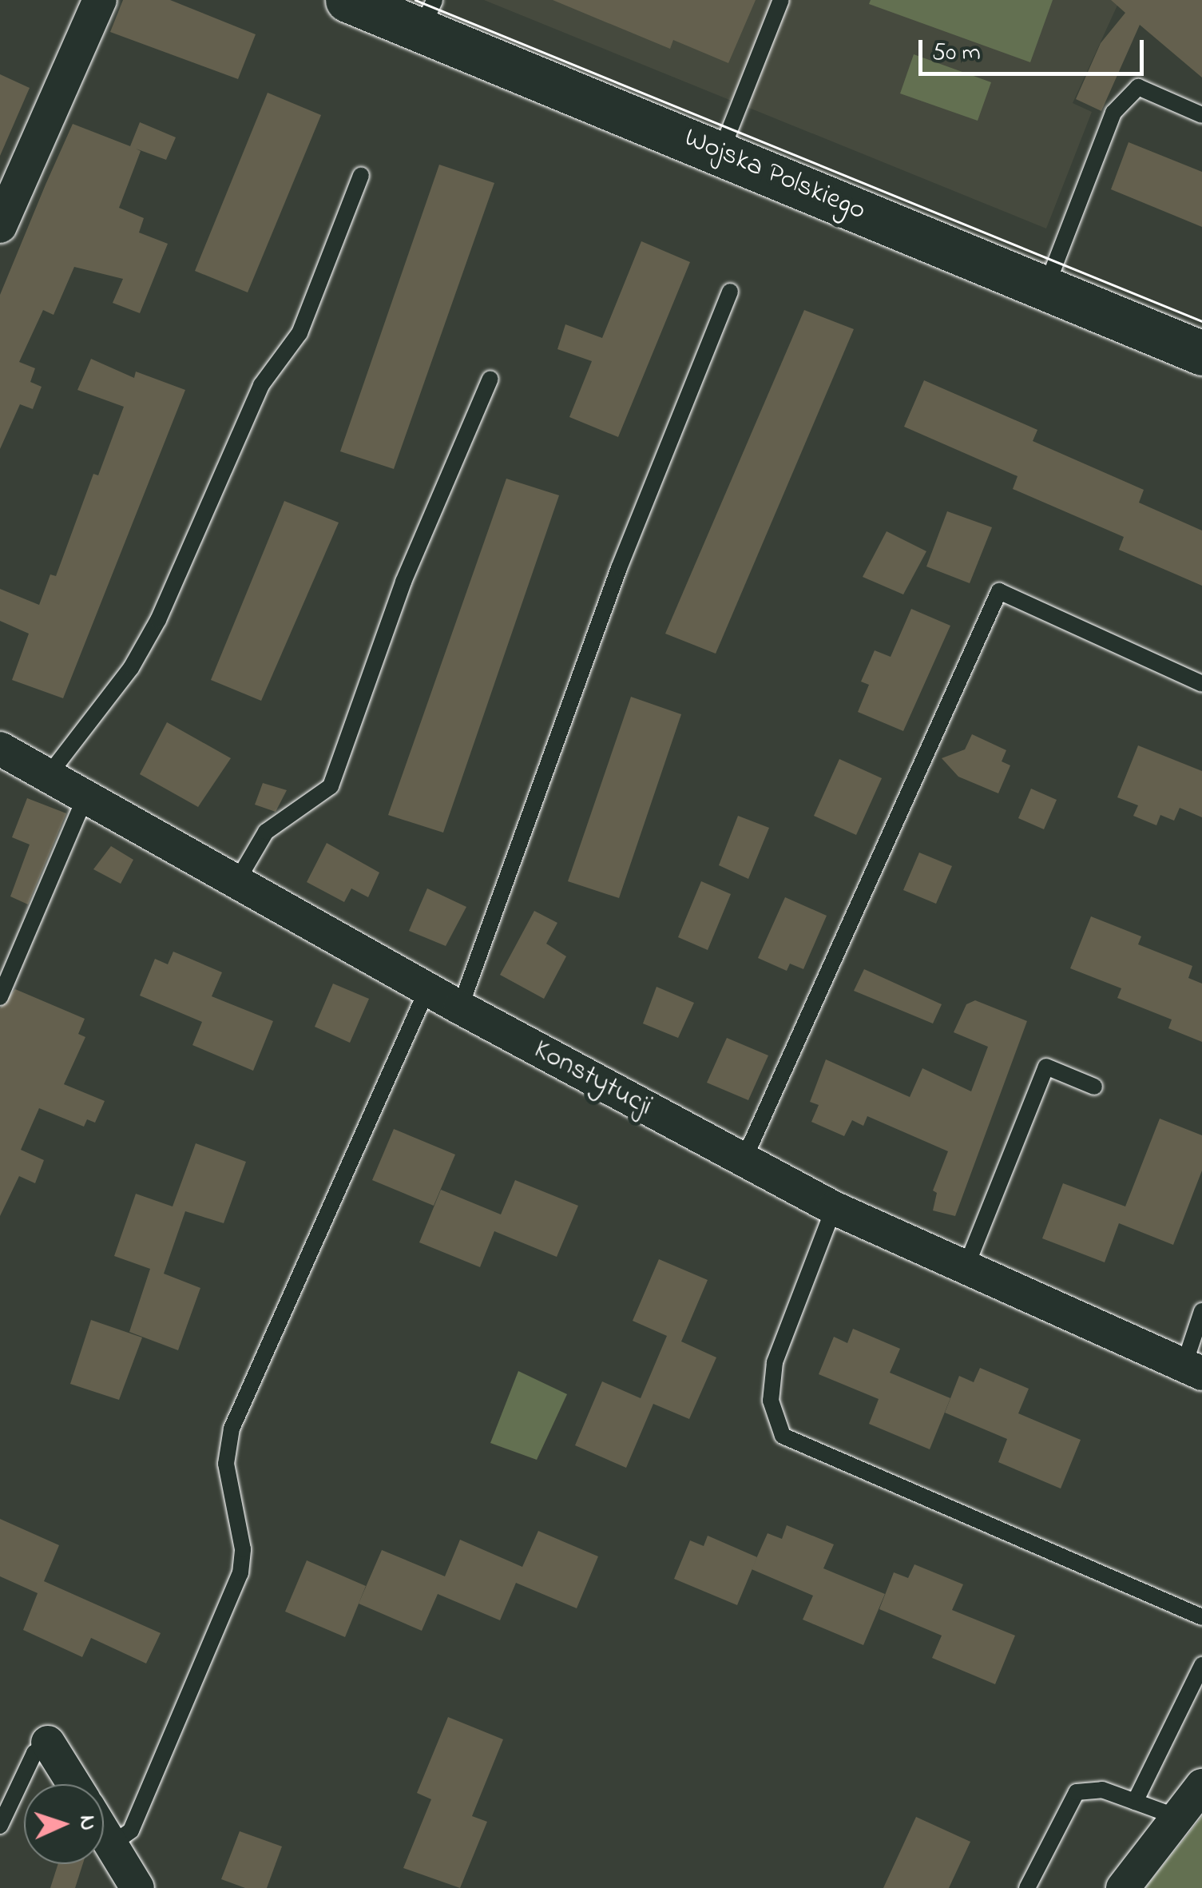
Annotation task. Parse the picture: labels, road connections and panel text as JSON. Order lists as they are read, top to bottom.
{
  "streets": {
    "main road": ["Wojska Polskiego"],
    "street": ["Konstytucji"]
  },
  "scale_bar": "50 m",
  "north": "right"
}
